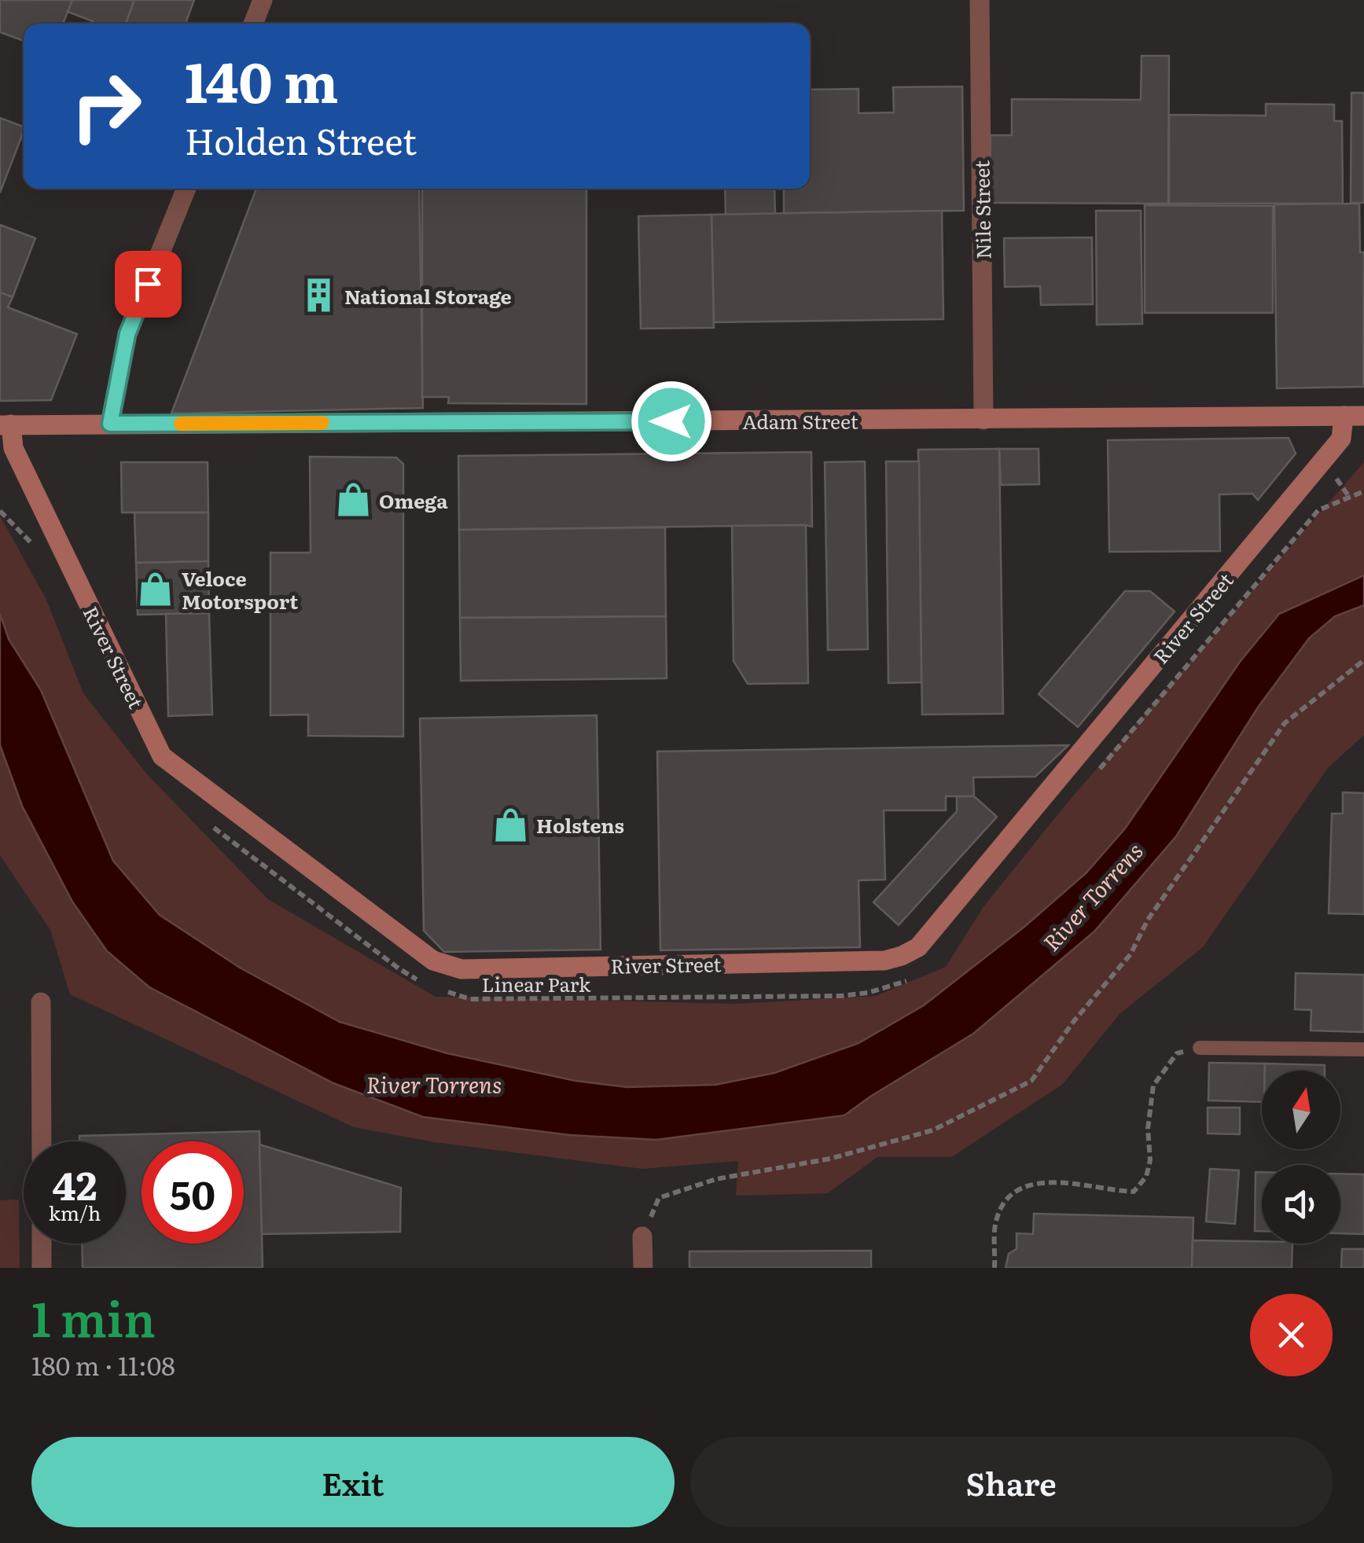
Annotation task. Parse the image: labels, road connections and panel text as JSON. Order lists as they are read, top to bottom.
{
  "streets": {
    "street": ["Nile Street", "Adam Street", "River Street"],
    "path": ["Linear Park"]
  },
  "crossings": [
    ["Nile Street", "Adam Street"],
    ["Adam Street", "River Street"]
  ],
  "water": ["River Torrens"],
  "places": {
    "building": ["National Storage"],
    "shop": ["Omega", "Veloce Motorsport", "Holstens"]
  },
  "north": "top",
  "page": {
    "turn": ["140 m", "Holden Street"],
    "speed": "42 km/h",
    "limit": "50",
    "heading": ["1 min", "180 m · 11:08"],
    "buttons": ["Exit", "Share"]
  }
}
